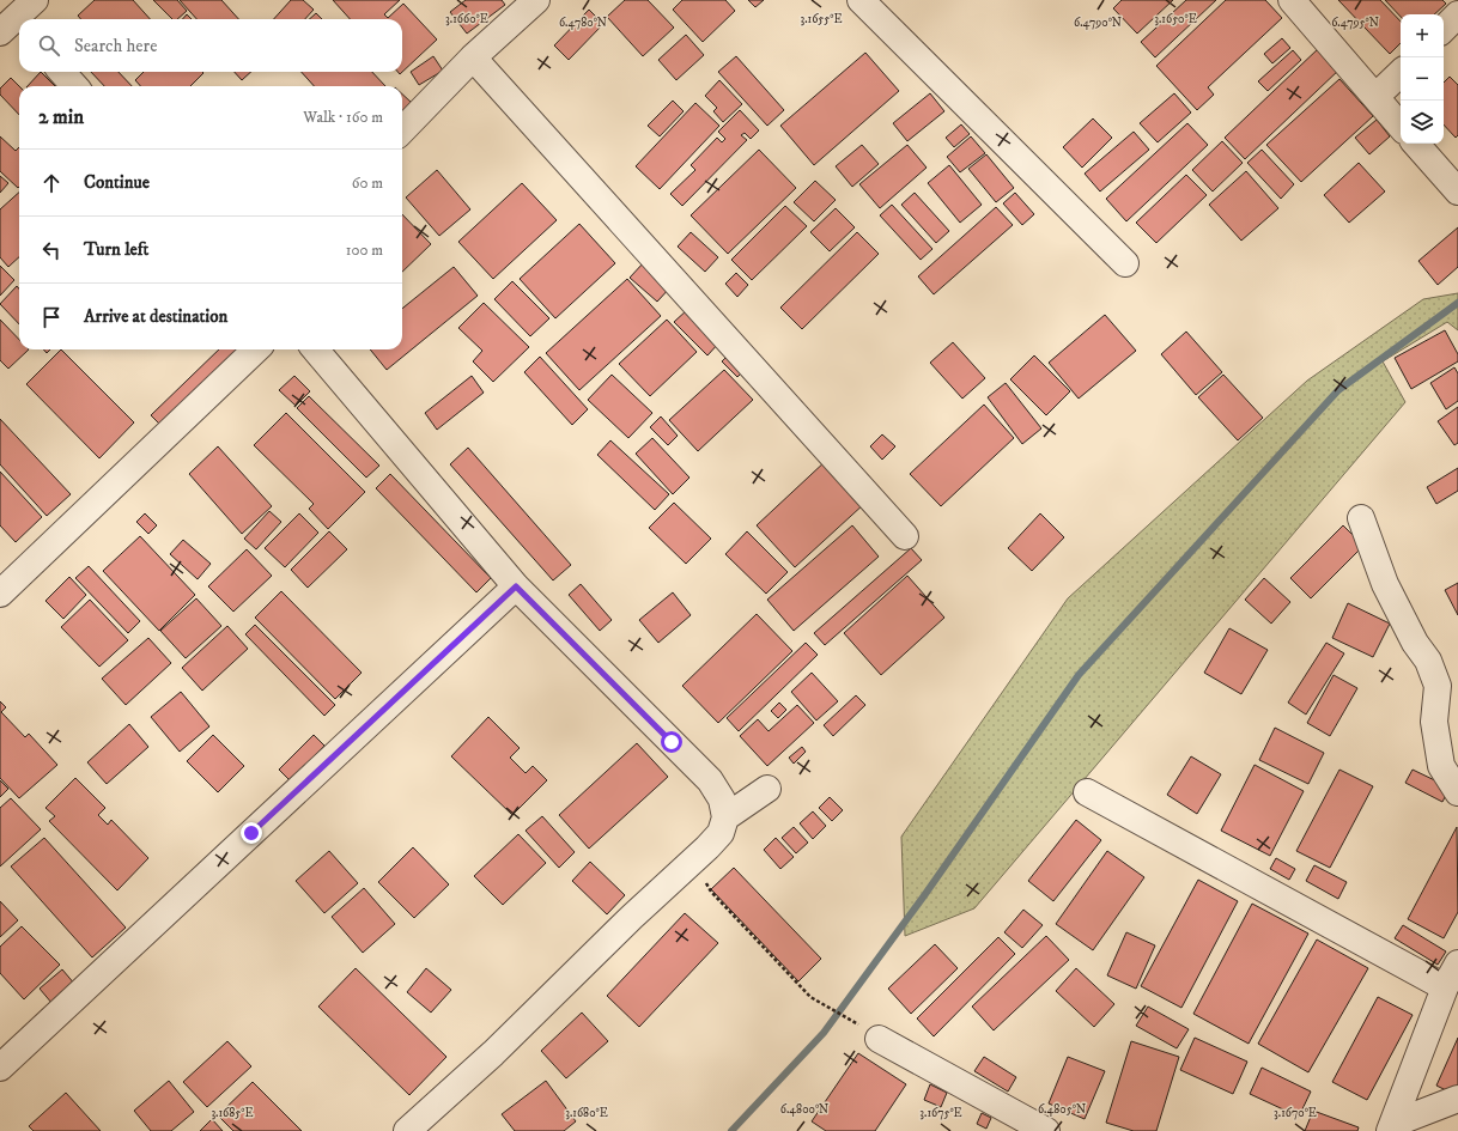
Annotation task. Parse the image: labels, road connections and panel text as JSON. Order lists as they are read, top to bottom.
{
  "page": {
    "map_buttons": ["+", "−"],
    "search": "Search here",
    "heading": ["2 min", "Walk · 160 m"],
    "list": [
      ["Continue", "60 m"],
      ["Turn left", "100 m"],
      "Arrive at destination"
    ]
  },
  "coordinates": [
    "3.1660°E",
    "3.1655°E",
    "3.1650°E",
    "6.4780°N",
    "6.4790°N",
    "6.4795°N",
    "6.4800°N",
    "6.4805°N",
    "3.1685°E",
    "3.1680°E",
    "3.1675°E",
    "3.1670°E"
  ]
}
